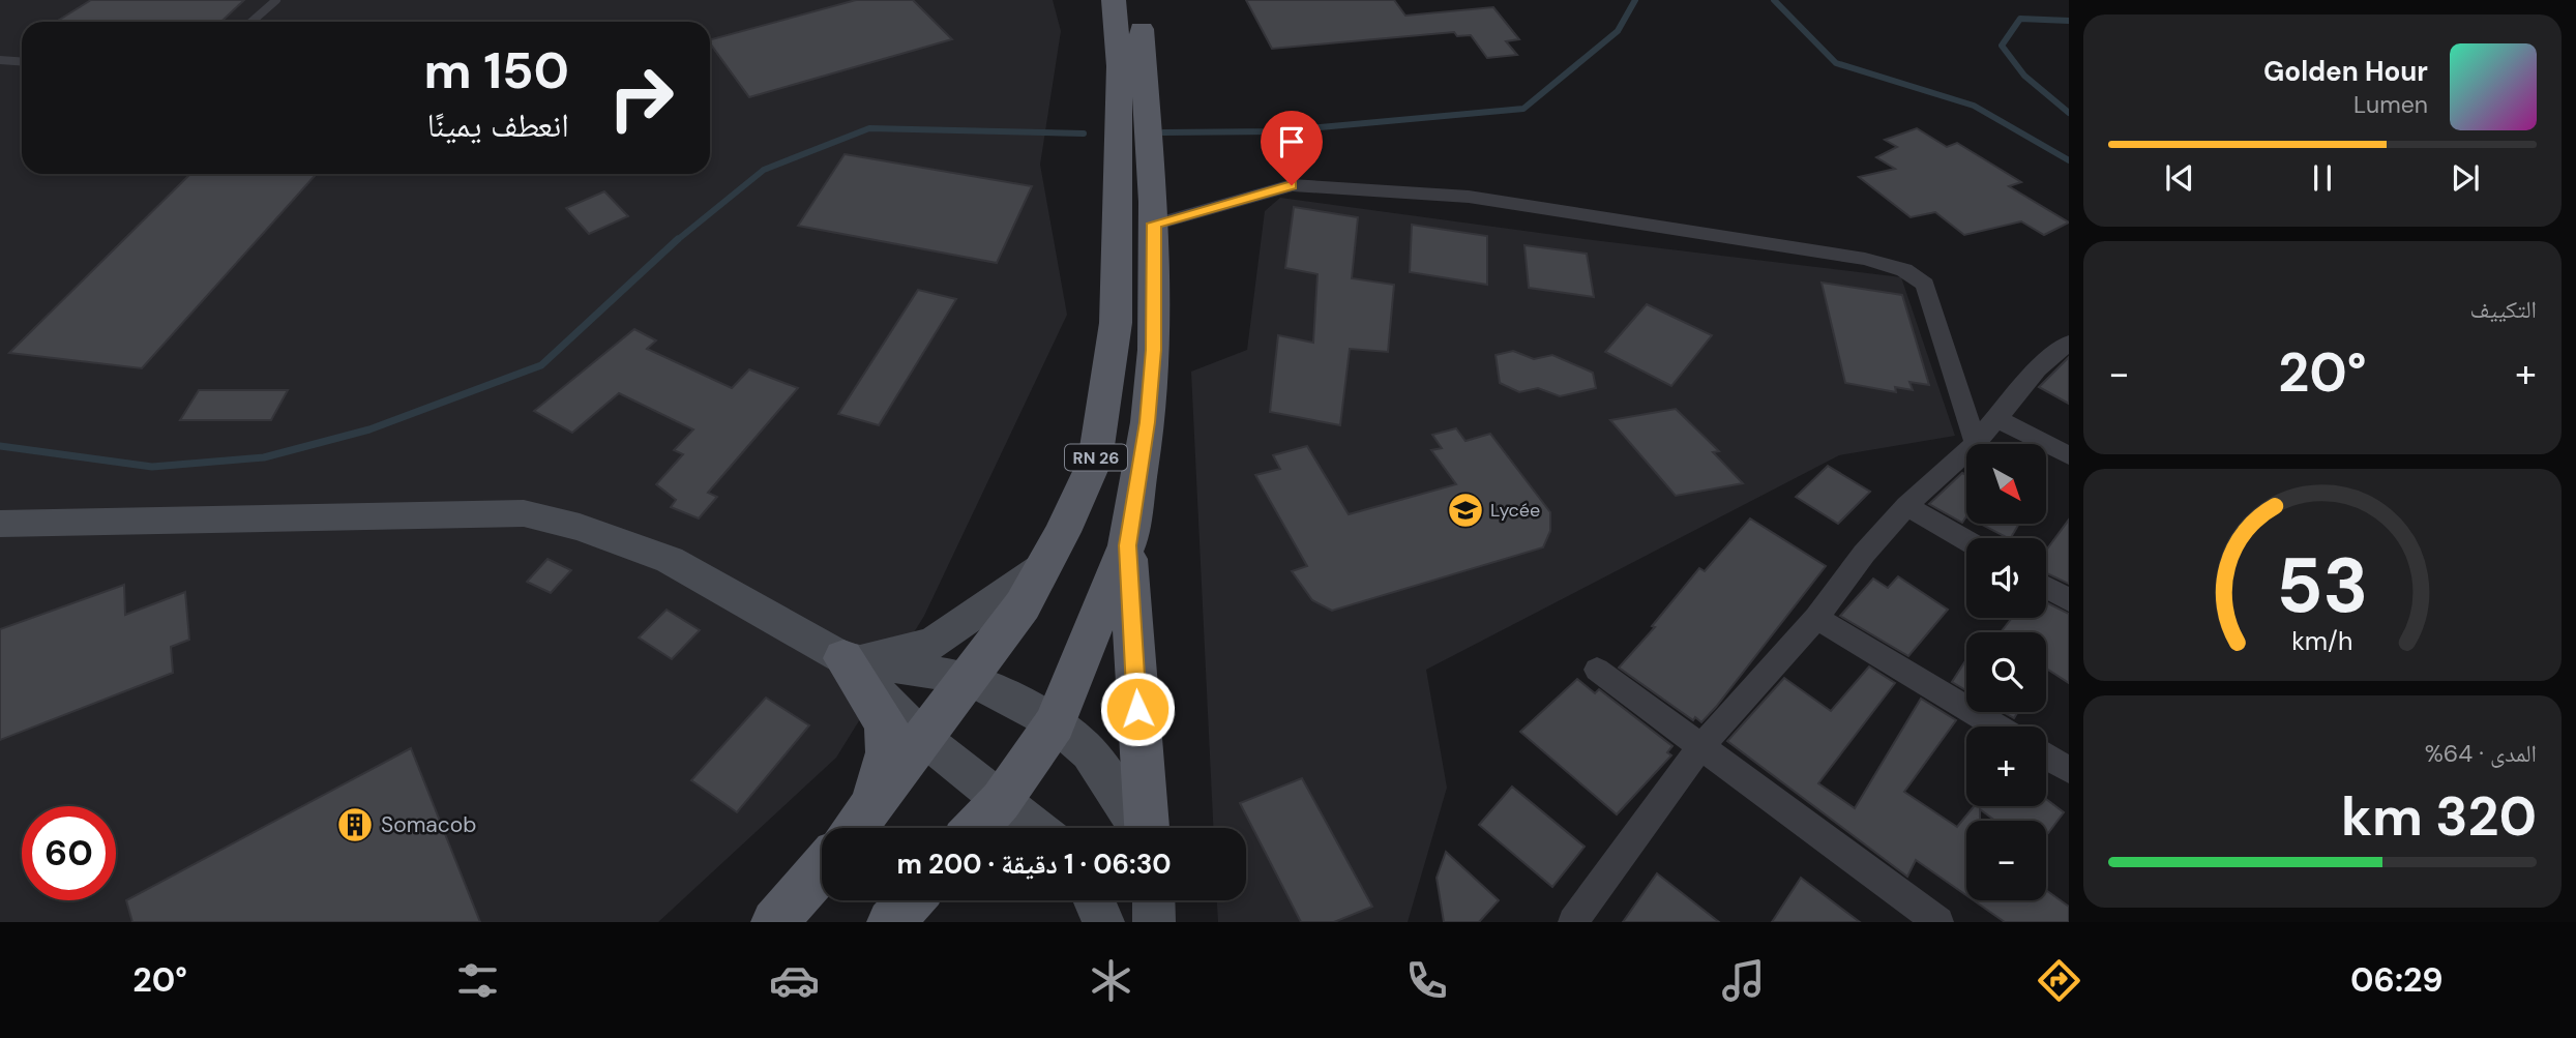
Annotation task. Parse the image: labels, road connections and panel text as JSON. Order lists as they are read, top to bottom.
{
  "streets": {
    "main road": ["RN 26"]
  },
  "places": {
    "school or university": ["Lycée"],
    "building": ["Somacob"]
  },
  "north": "bottom right",
  "page": {
    "turn": ["150 m", "انعطف يمينًا"],
    "song": ["Golden Hour", "Lumen"],
    "tile": [
      "التكييف",
      ["المدى · 64%", "320 km"]
    ],
    "heat": ["−", "20°", "+"],
    "map_buttons": ["+", "−"],
    "limit": "60",
    "trip": "06:30 · 1 دقيقة · 200 m",
    "tabs": ["06:29", "20°"],
    "gauge": ["53", "km/h"]
  }
}
